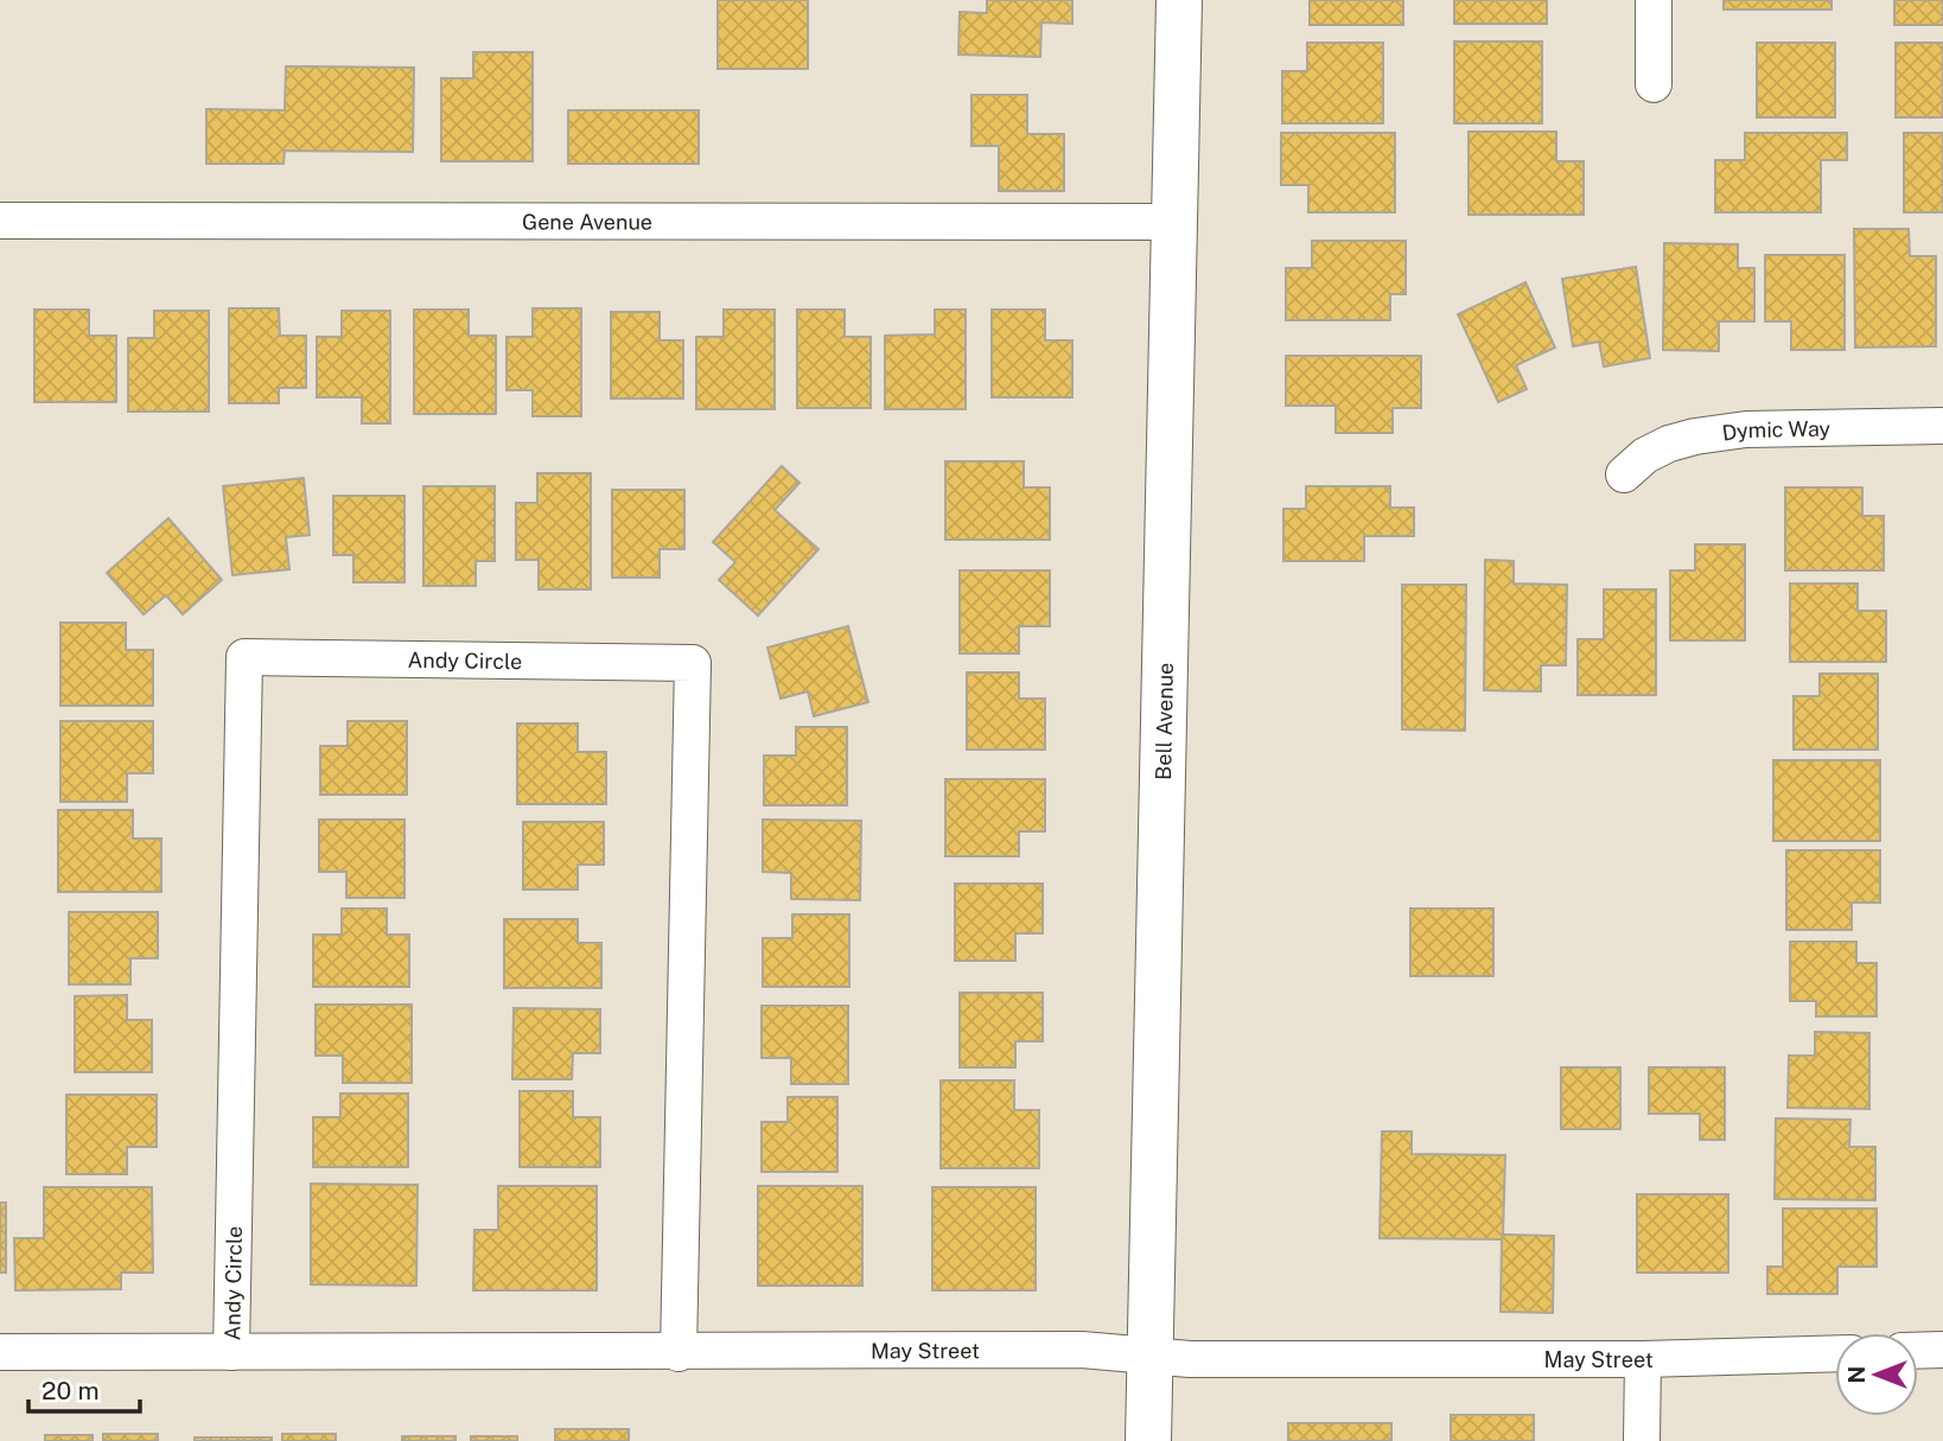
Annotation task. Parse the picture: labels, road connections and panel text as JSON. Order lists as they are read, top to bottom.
{
  "streets": {
    "main road": ["Bell Avenue"],
    "street": [
      "Gene Avenue",
      "Dymic Way",
      "Andy Circle",
      "May Street"
    ]
  },
  "crossings": [
    ["Gene Avenue", "Bell Avenue"],
    ["Andy Circle", "May Street"],
    ["Bell Avenue", "May Street"]
  ],
  "scale_bar": "20 m",
  "north": "left"
}
